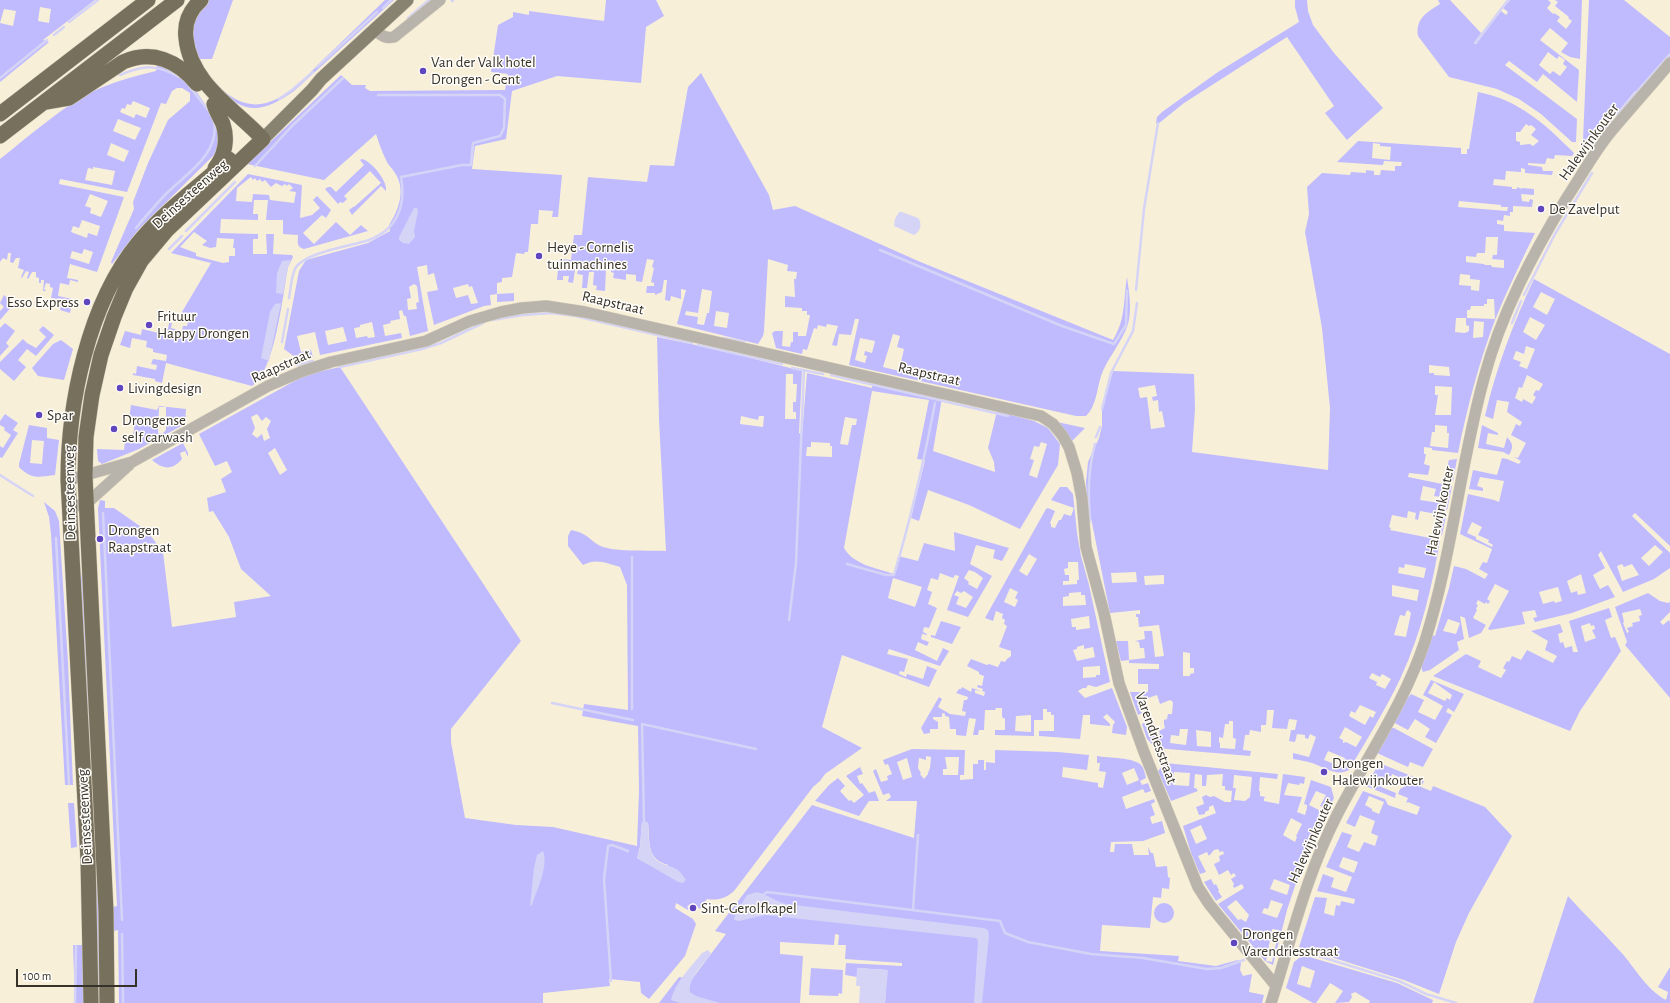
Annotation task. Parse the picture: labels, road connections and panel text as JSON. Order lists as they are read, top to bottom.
{
  "streets": {
    "highway": ["Deinsesteenweg"],
    "street": ["Halewijnkouter", "Raapstraat", "Varendriesstraat"]
  },
  "crossings": [
    ["Halewijnkouter", "Varendriesstraat"],
    ["Deinsesteenweg", "Raapstraat"],
    ["Raapstraat", "Varendriesstraat"]
  ],
  "places": [
    "Van der Valk hotel Drongen - Gent",
    "De Zavelput",
    "Heye - Cornelis tuinmachines",
    "Esso Express",
    "Frituur Happy Drongen",
    "Livingdesign",
    "Spar",
    "Drongense self carwash",
    "Drongen Raapstraat",
    "Drongen Halewijnkouter",
    "Sint-Gerolfkapel",
    "Drongen Varendriesstraat"
  ],
  "scale_bar": "100 m"
}
